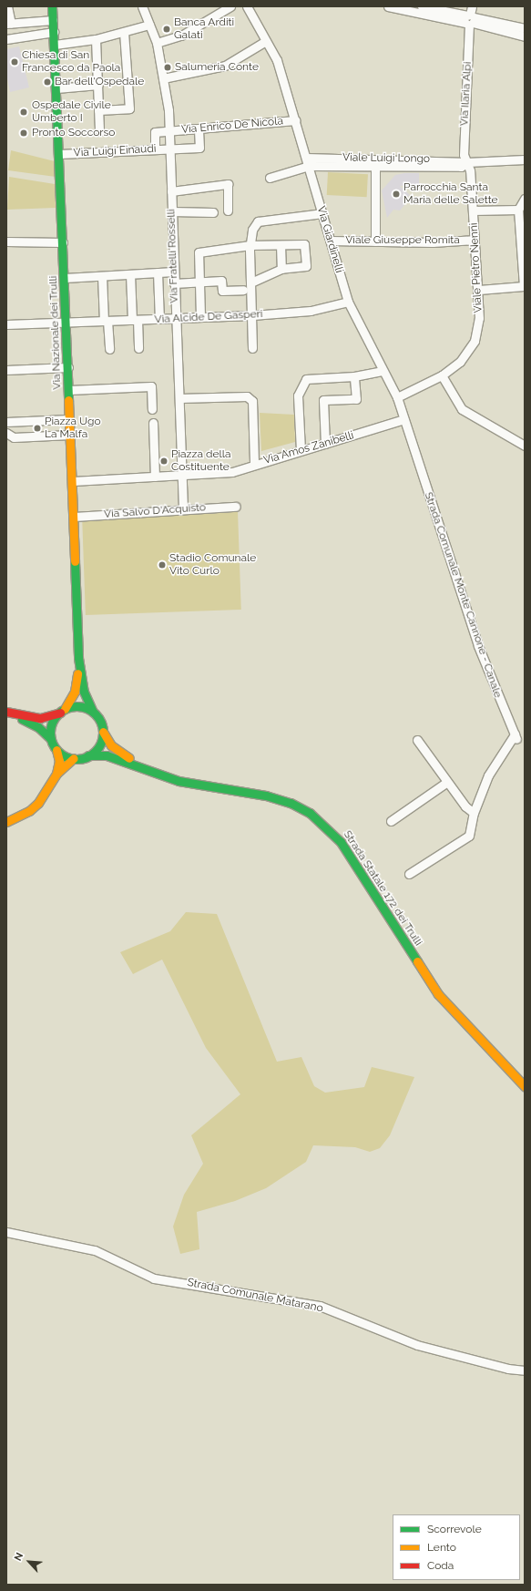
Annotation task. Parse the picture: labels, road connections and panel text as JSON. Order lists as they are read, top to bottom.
{
  "streets": {
    "main road": ["Via Nazionale dei Trulli", "Strada Statale 172 dei Trulli"],
    "street": [
      "Via Ilaria Alpi",
      "Via Enrico De Nicola",
      "Via Luigi Einaudi",
      "Viale Luigi Longo",
      "Via Giardinelli",
      "Viale Giuseppe Romita",
      "Via Fratelli Rosselli",
      "Viale Pietro Nenni",
      "Via Alcide De Gasperi",
      "Via Amos Zanibelli",
      "Via Salvo D'Acquisto",
      "Strada Comunale Monte Cannone - Canale",
      "Strada Comunale Matarano"
    ]
  },
  "crossings": [
    ["Via Ilaria Alpi", "Viale Luigi Longo"],
    ["Via Ilaria Alpi", "Viale Pietro Nenni"],
    ["Via Enrico De Nicola", "Via Luigi Einaudi"],
    ["Via Enrico De Nicola", "Via Giardinelli"],
    ["Via Enrico De Nicola", "Via Fratelli Rosselli"],
    ["Via Luigi Einaudi", "Via Fratelli Rosselli"],
    ["Via Luigi Einaudi", "Via Nazionale dei Trulli"],
    ["Viale Luigi Longo", "Via Giardinelli"],
    ["Viale Luigi Longo", "Viale Pietro Nenni"],
    ["Via Giardinelli", "Viale Giuseppe Romita"],
    ["Via Giardinelli", "Viale Pietro Nenni"],
    ["Via Giardinelli", "Via Alcide De Gasperi"],
    ["Via Giardinelli", "Via Amos Zanibelli"],
    ["Via Giardinelli", "Strada Comunale Monte Cannone - Canale"],
    ["Viale Giuseppe Romita", "Viale Pietro Nenni"],
    ["Via Fratelli Rosselli", "Via Alcide De Gasperi"],
    ["Via Fratelli Rosselli", "Via Amos Zanibelli"],
    ["Via Fratelli Rosselli", "Via Salvo D'Acquisto"],
    ["Via Alcide De Gasperi", "Via Nazionale dei Trulli"],
    ["Via Nazionale dei Trulli", "Via Salvo D'Acquisto"],
    ["Via Nazionale dei Trulli", "Strada Statale 172 dei Trulli"]
  ],
  "places": [
    "Banca Arditi Galati",
    "Chiesa di San Francesco da Paola",
    "Salumeria Conte",
    "Bar dell'Ospedale",
    "Ospedale Civile Umberto I",
    "Pronto Soccorso",
    "Parrocchia Santa Maria delle Salette",
    "Piazza Ugo La Malfa",
    "Piazza della Costituente",
    "Stadio Comunale Vito Curlo"
  ],
  "legend": ["Scorrevole", "Lento", "Coda"],
  "north": "top left"
}
